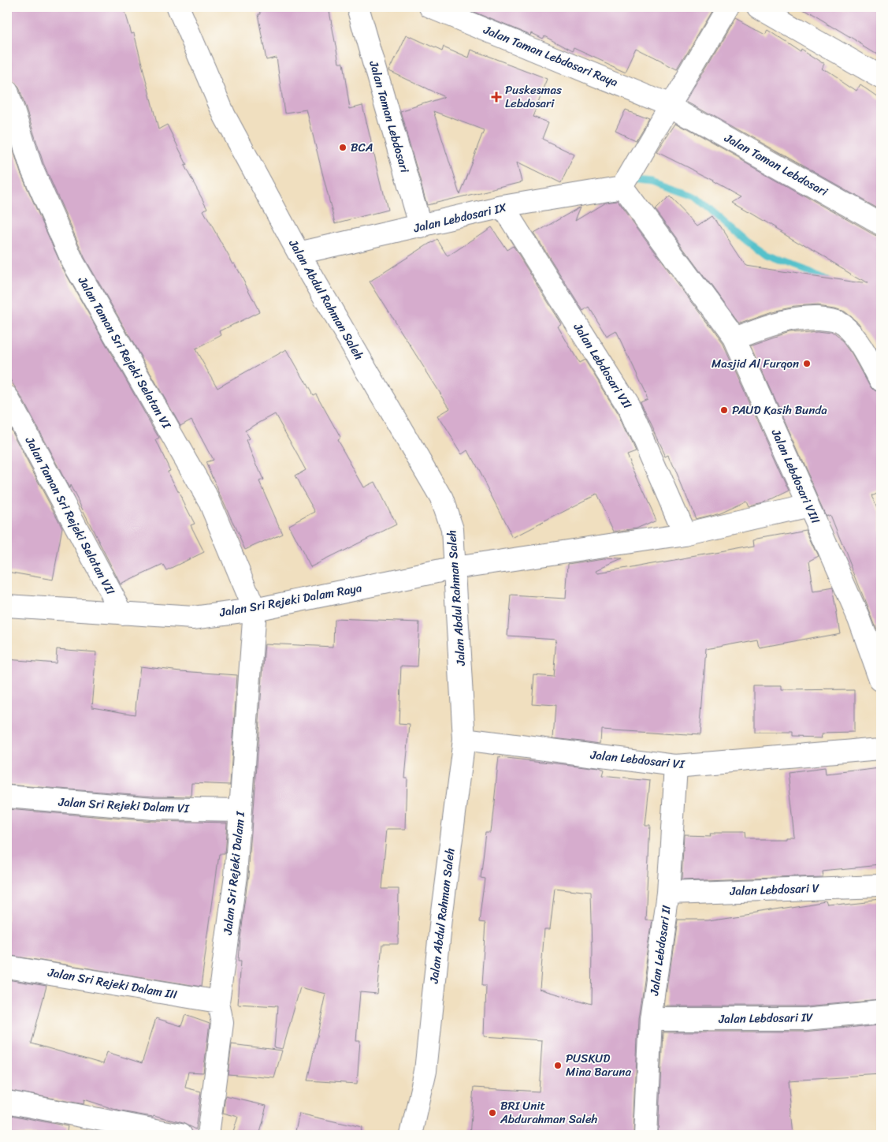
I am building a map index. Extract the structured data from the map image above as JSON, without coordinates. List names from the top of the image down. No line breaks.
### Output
{"streets":{"street":["Jalan Taman Lebdosari Raya","Jalan Taman Lebdosari","Jalan Lebdosari IX","Jalan Abdul Rahman Saleh","Jalan Taman Sri Rejeki Selatan VI","Jalan Lebdosari VII","Jalan Lebdosari VIII","Jalan Taman Sri Rejeki Selatan VII","Jalan Sri Rejeki Dalam Raya","Jalan Lebdosari VI","Jalan Sri Rejeki Dalam VI","Jalan Sri Rejeki Dalam I","Jalan Lebdosari V","Jalan Lebdosari II","Jalan Sri Rejeki Dalam III","Jalan Lebdosari IV"]},"crossings":[["Jalan Taman Lebdosari Raya","Jalan Taman Lebdosari"],["Jalan Taman Lebdosari","Jalan Lebdosari IX"],["Jalan Lebdosari IX","Jalan Abdul Rahman Saleh"],["Jalan Lebdosari IX","Jalan Lebdosari VII"],["Jalan Lebdosari IX","Jalan Lebdosari VIII"],["Jalan Abdul Rahman Saleh","Jalan Sri Rejeki Dalam Raya"],["Jalan Abdul Rahman Saleh","Jalan Lebdosari VI"],["Jalan Taman Sri Rejeki Selatan VI","Jalan Sri Rejeki Dalam Raya"],["Jalan Taman Sri Rejeki Selatan VI","Jalan Sri Rejeki Dalam I"],["Jalan Taman Sri Rejeki Selatan VII","Jalan Sri Rejeki Dalam Raya"],["Jalan Sri Rejeki Dalam Raya","Jalan Sri Rejeki Dalam I"],["Jalan Lebdosari VI","Jalan Lebdosari II"],["Jalan Sri Rejeki Dalam VI","Jalan Sri Rejeki Dalam I"],["Jalan Sri Rejeki Dalam I","Jalan Sri Rejeki Dalam III"],["Jalan Lebdosari V","Jalan Lebdosari II"],["Jalan Lebdosari II","Jalan Lebdosari IV"]],"places":{"health":["Puskesmas Lebdosari"],"other":["BCA","Masjid Al Furqon","PAUD Kasih Bunda","PUSKUD Mina Baruna","BRI Unit Abdurahman Saleh"]}}
